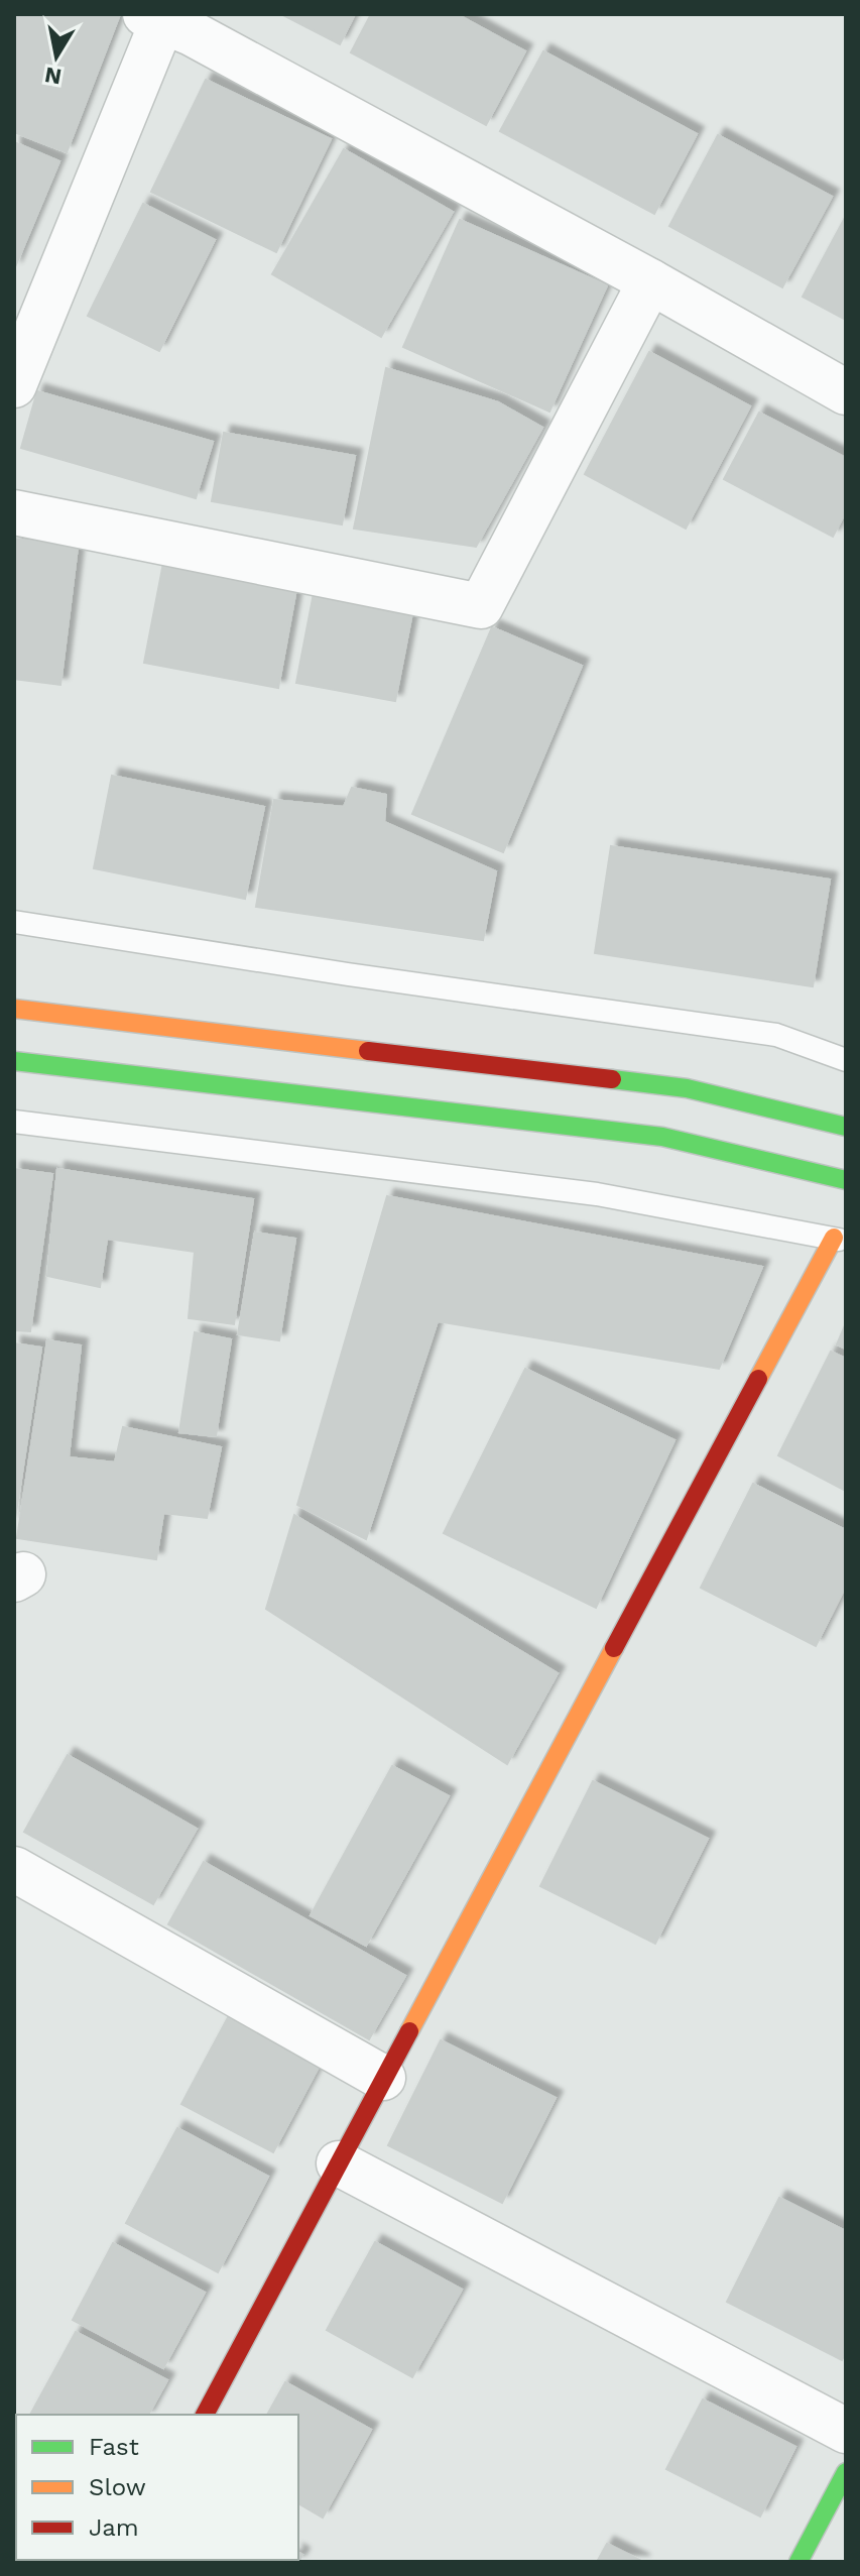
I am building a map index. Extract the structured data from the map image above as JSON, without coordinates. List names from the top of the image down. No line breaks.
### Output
{"legend":["Fast","Slow","Jam"],"north":"bottom"}
